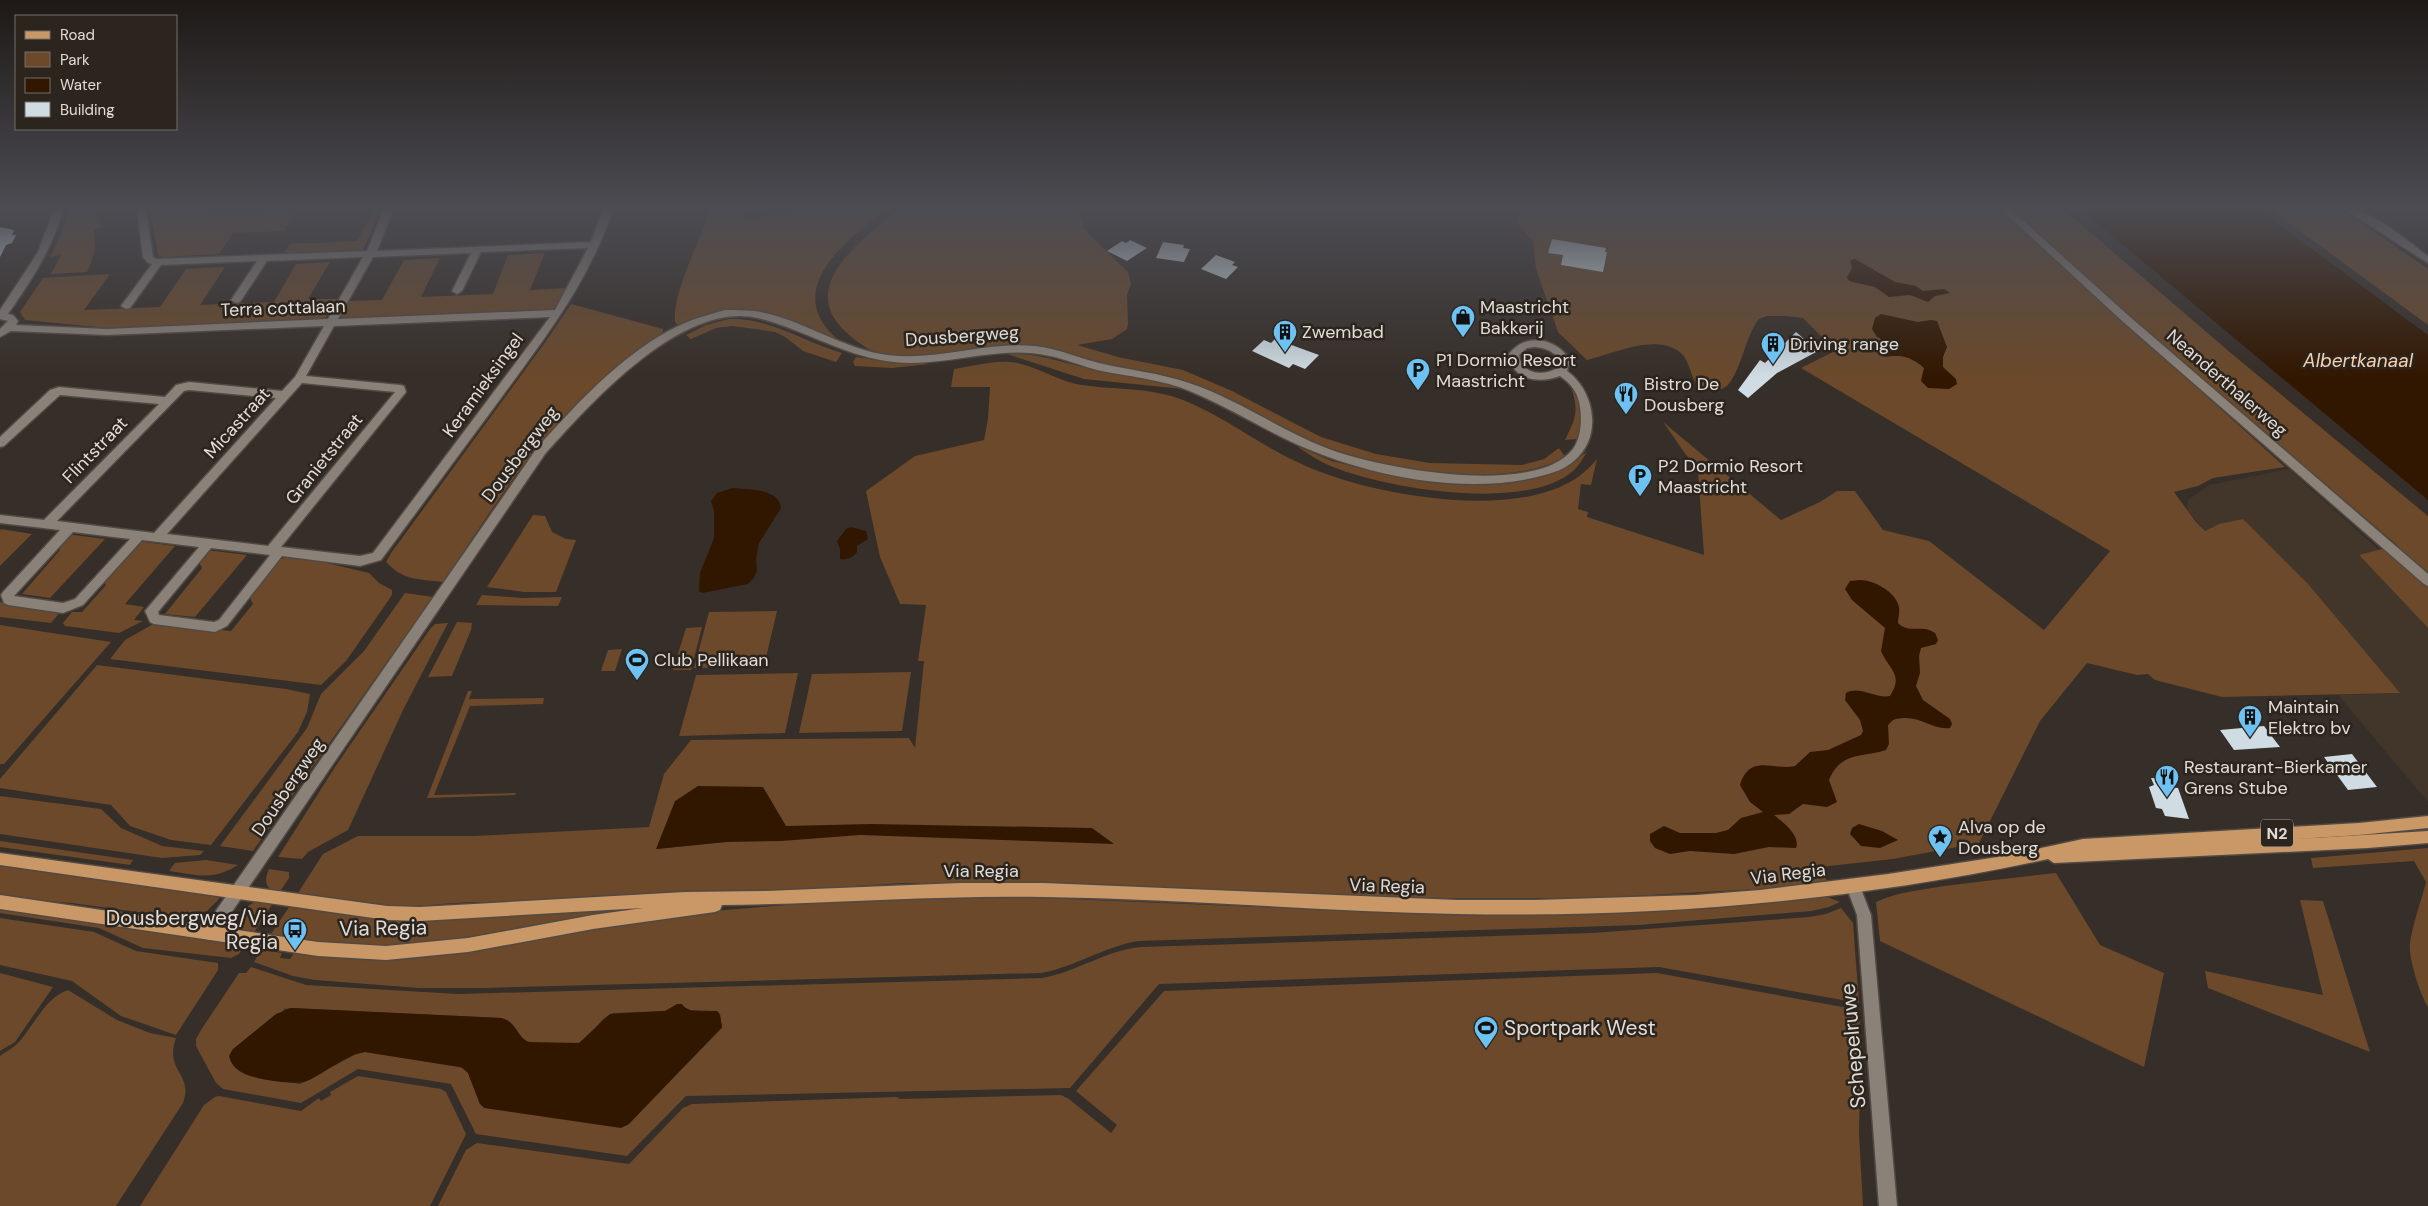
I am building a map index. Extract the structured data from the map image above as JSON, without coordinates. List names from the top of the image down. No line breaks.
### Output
{"streets":{"main road":["N2","Via Regia"],"street":["Terra cottalaan","Dousbergweg","Neanderthalerweg","Keramieksingel","Micastraat","Flintstraat","Granietstraat","Schepelruwe"]},"crossings":[["Terra cottalaan","Keramieksingel"],["Terra cottalaan","Micastraat"],["Dousbergweg","Via Regia"],["Keramieksingel","Granietstraat"],["Micastraat","Flintstraat"],["Micastraat","Granietstraat"],["N2","Via Regia"],["Via Regia","Schepelruwe"]],"water":["Albertkanaal"],"places":{"shop":["Maastricht Bakkerij"],"building":["Zwembad","Driving range","Maintain Elektro bv"],"parking":["P1 Dormio Resort Maastricht","P2 Dormio Resort Maastricht"],"restaurant":["Bistro De Dousberg","Restaurant-Bierkamer Grens Stube"],"sports":["Club Pellikaan","Sportpark West"],"place":["Alva op de Dousberg"],"bus stop":["Dousbergweg/Via Regia"]},"legend":["Road","Park","Water","Building"]}
